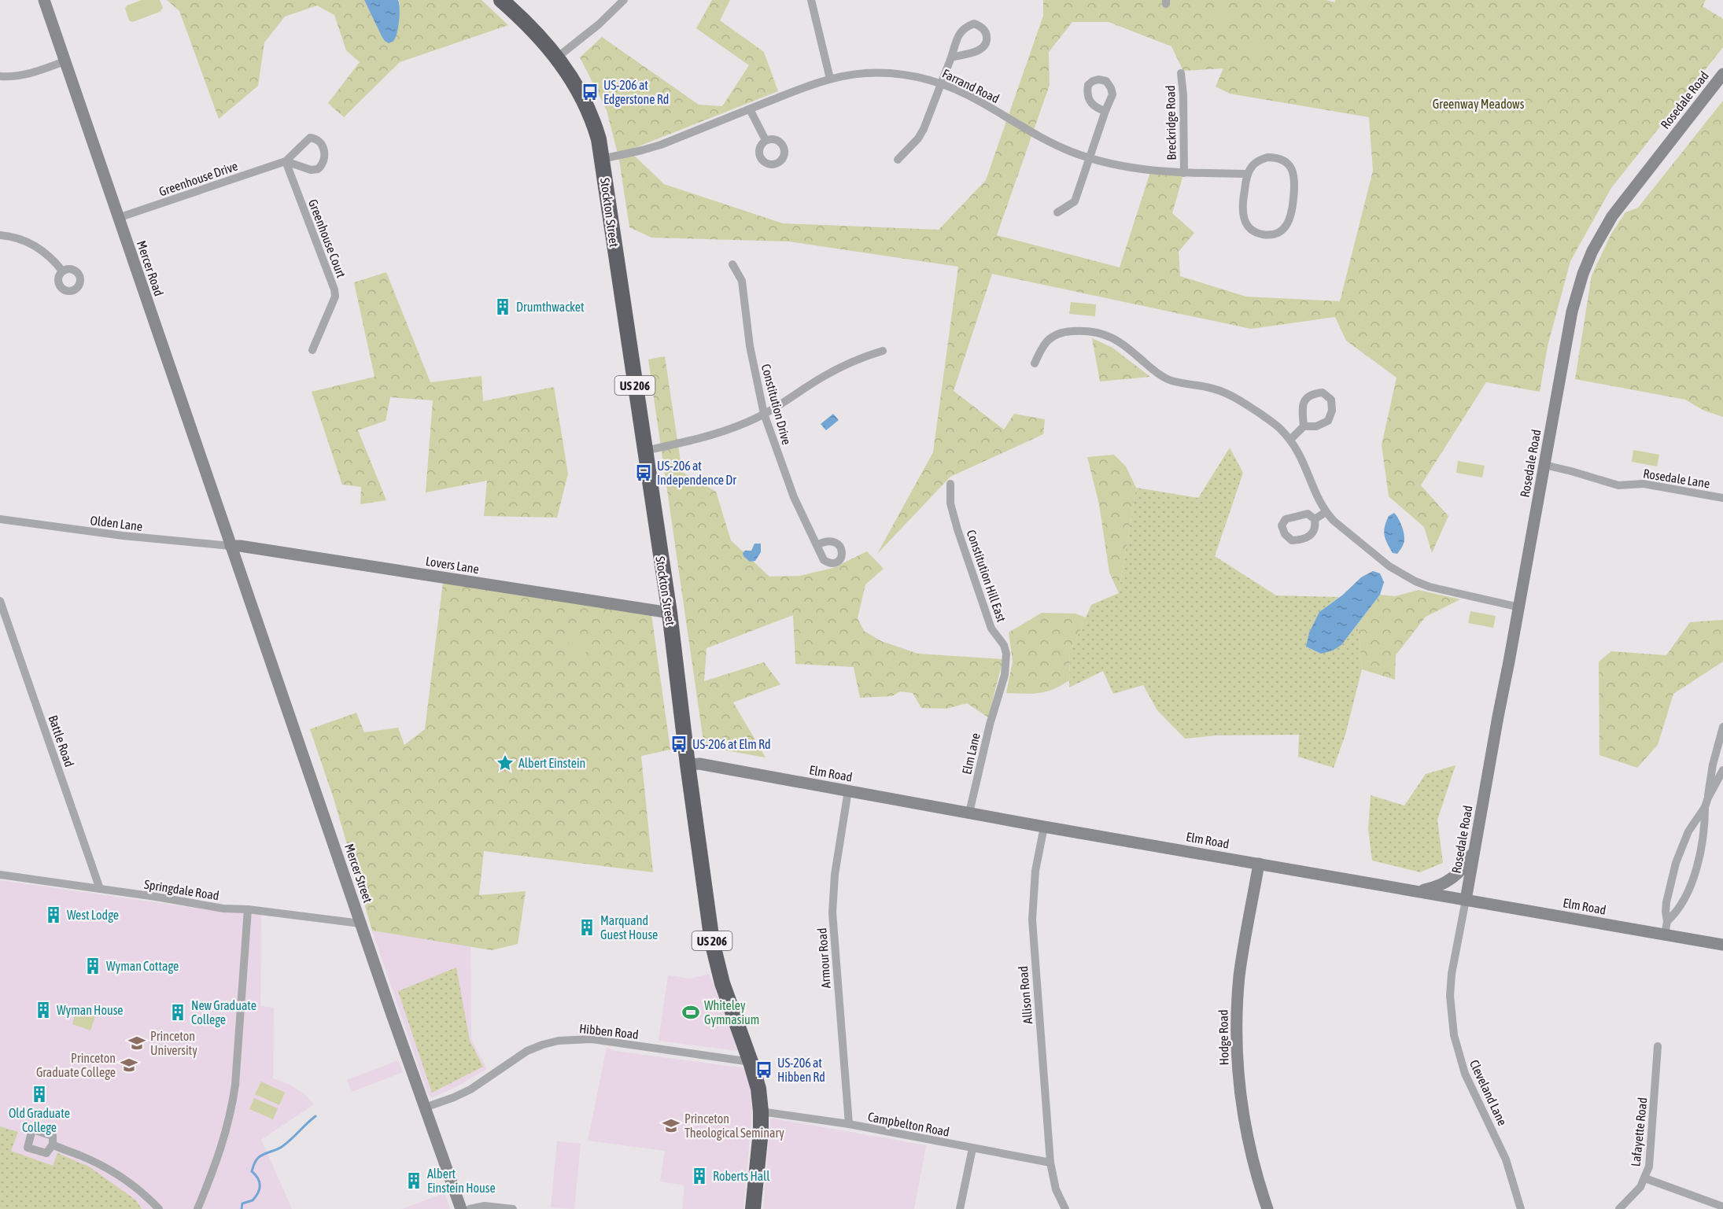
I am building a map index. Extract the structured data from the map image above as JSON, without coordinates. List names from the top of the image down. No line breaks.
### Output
{"streets":{"highway":["Stockton Street","US 206"],"street":["Farrand Road","Rosedale Road","Breckridge Road","Greenhouse Drive","Greenhouse Court","Mercer Road","Constitution Drive","Rosedale Lane","Olden Lane","Lovers Lane","Constitution Hill East","Battle Road","Elm Lane","Elm Road","Mercer Street","Springdale Road","Armour Road","Allison Road","Hibben Road","Hodge Road","Cleveland Lane","Campbelton Road","Lafayette Road"]},"crossings":[["Farrand Road","Breckridge Road"],["Farrand Road","Stockton Street"],["Rosedale Road","Rosedale Lane"],["Rosedale Road","Elm Road"],["Rosedale Road","Cleveland Lane"],["Greenhouse Drive","Greenhouse Court"],["Greenhouse Drive","Mercer Road"],["Stockton Street","Lovers Lane"],["Stockton Street","Elm Road"],["Stockton Street","Hibben Road"],["Stockton Street","Campbelton Road"],["Mercer Road","Olden Lane"],["Mercer Road","Lovers Lane"],["Mercer Road","Mercer Street"],["Olden Lane","Lovers Lane"],["Olden Lane","Mercer Street"],["Lovers Lane","Mercer Street"],["Constitution Hill East","Elm Lane"],["Battle Road","Springdale Road"],["Elm Lane","Elm Road"],["Elm Road","Armour Road"],["Elm Road","Allison Road"],["Elm Road","Hodge Road"],["Elm Road","Cleveland Lane"],["Mercer Street","Springdale Road"],["Mercer Street","Hibben Road"],["Armour Road","Campbelton Road"],["Allison Road","Campbelton Road"]],"parks":["Greenway Meadows"],"places":{"bus stop":["US-206 at Edgerstone Rd","US-206 at Independence Dr","US-206 at Elm Rd","US-206 at Hibben Rd"],"building":["Drumthwacket","West Lodge","Marquand Guest House","Wyman Cottage","Wyman House","New Graduate College","Old Graduate College","Roberts Hall","Albert Einstein House"],"place":["Albert Einstein"],"sports":["Whiteley Gymnasium"],"school or university":["Princeton University","Princeton Graduate College","Princeton Theological Seminary"]}}
